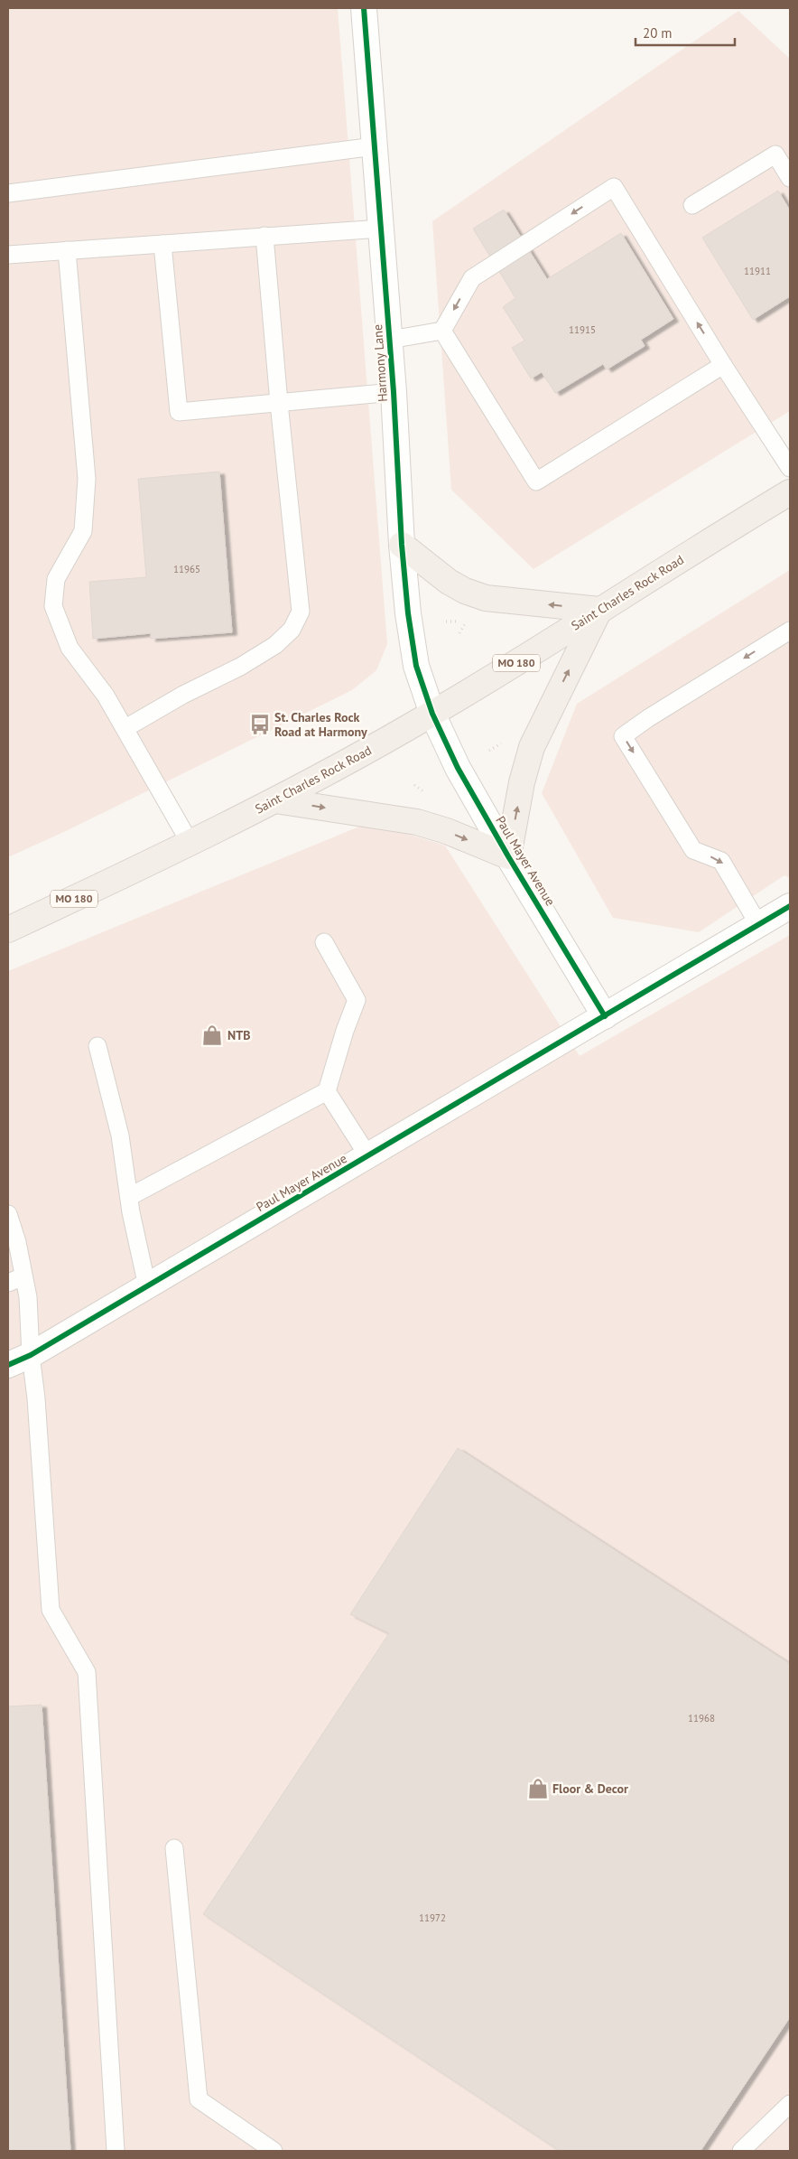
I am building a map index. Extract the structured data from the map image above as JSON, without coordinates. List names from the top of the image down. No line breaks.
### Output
{"streets":{"main road":["Saint Charles Rock Road","MO 180"],"street":["Harmony Lane","Paul Mayer Avenue"]},"crossings":[["Harmony Lane","Saint Charles Rock Road"],["Harmony Lane","Paul Mayer Avenue"],["Saint Charles Rock Road","Paul Mayer Avenue"]],"places":{"bus stop":["St. Charles Rock Road at Harmony"],"shop":["NTB","Floor & Decor"]},"house_numbers":["11911","11915","11965","11968","11972"],"scale_bar":"20 m"}
